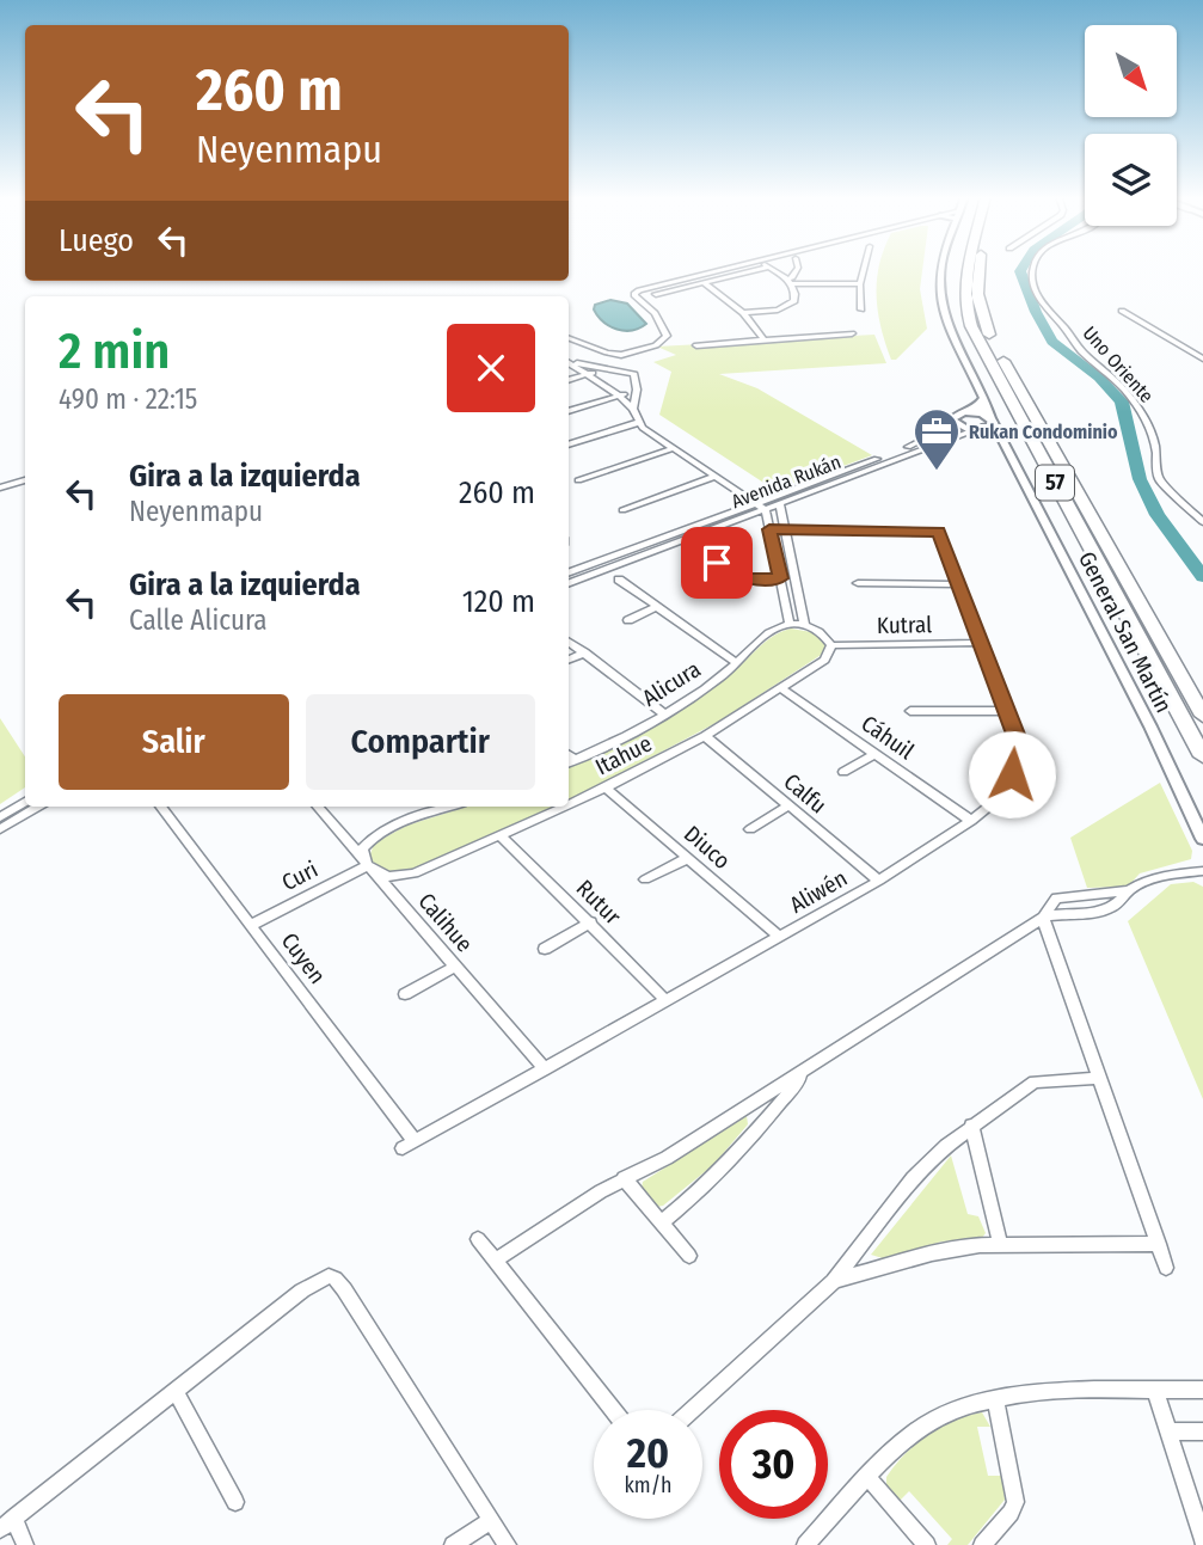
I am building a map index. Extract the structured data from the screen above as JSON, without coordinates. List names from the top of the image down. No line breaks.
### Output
{"streets":{"highway":["57"],"street":["Uno Oriente","Avenida Rukán","Kutral","General San Martín","Alicura","Cáhuil","Itahue","Calfu","Diuco","Curi","Aliwén","Rutur","Calihue","Cuyen"]},"crossings":[["Kutral","Itahue"],["Kutral","Aliwén"],["Cáhuil","Itahue"],["Cáhuil","Aliwén"],["Itahue","Calfu"],["Itahue","Diuco"],["Itahue","Curi"],["Itahue","Rutur"],["Itahue","Calihue"],["Calfu","Aliwén"],["Diuco","Aliwén"],["Curi","Calihue"],["Curi","Cuyen"],["Aliwén","Rutur"],["Aliwén","Calihue"],["Aliwén","Cuyen"]],"places":{"office":["Rukan Condominio"]},"north":"bottom right","page":{"turn":["260 m","Neyenmapu"],"then":"Luego","heading":["2 min","490 m · 22:15"],"list":[{"name":"Gira a la izquierda","note":"Neyenmapu","value":"260 m"},{"name":"Gira a la izquierda","note":"Calle Alicura","value":"120 m"}],"buttons":["Salir","Compartir"],"speed":"20 km/h","limit":"30"}}
